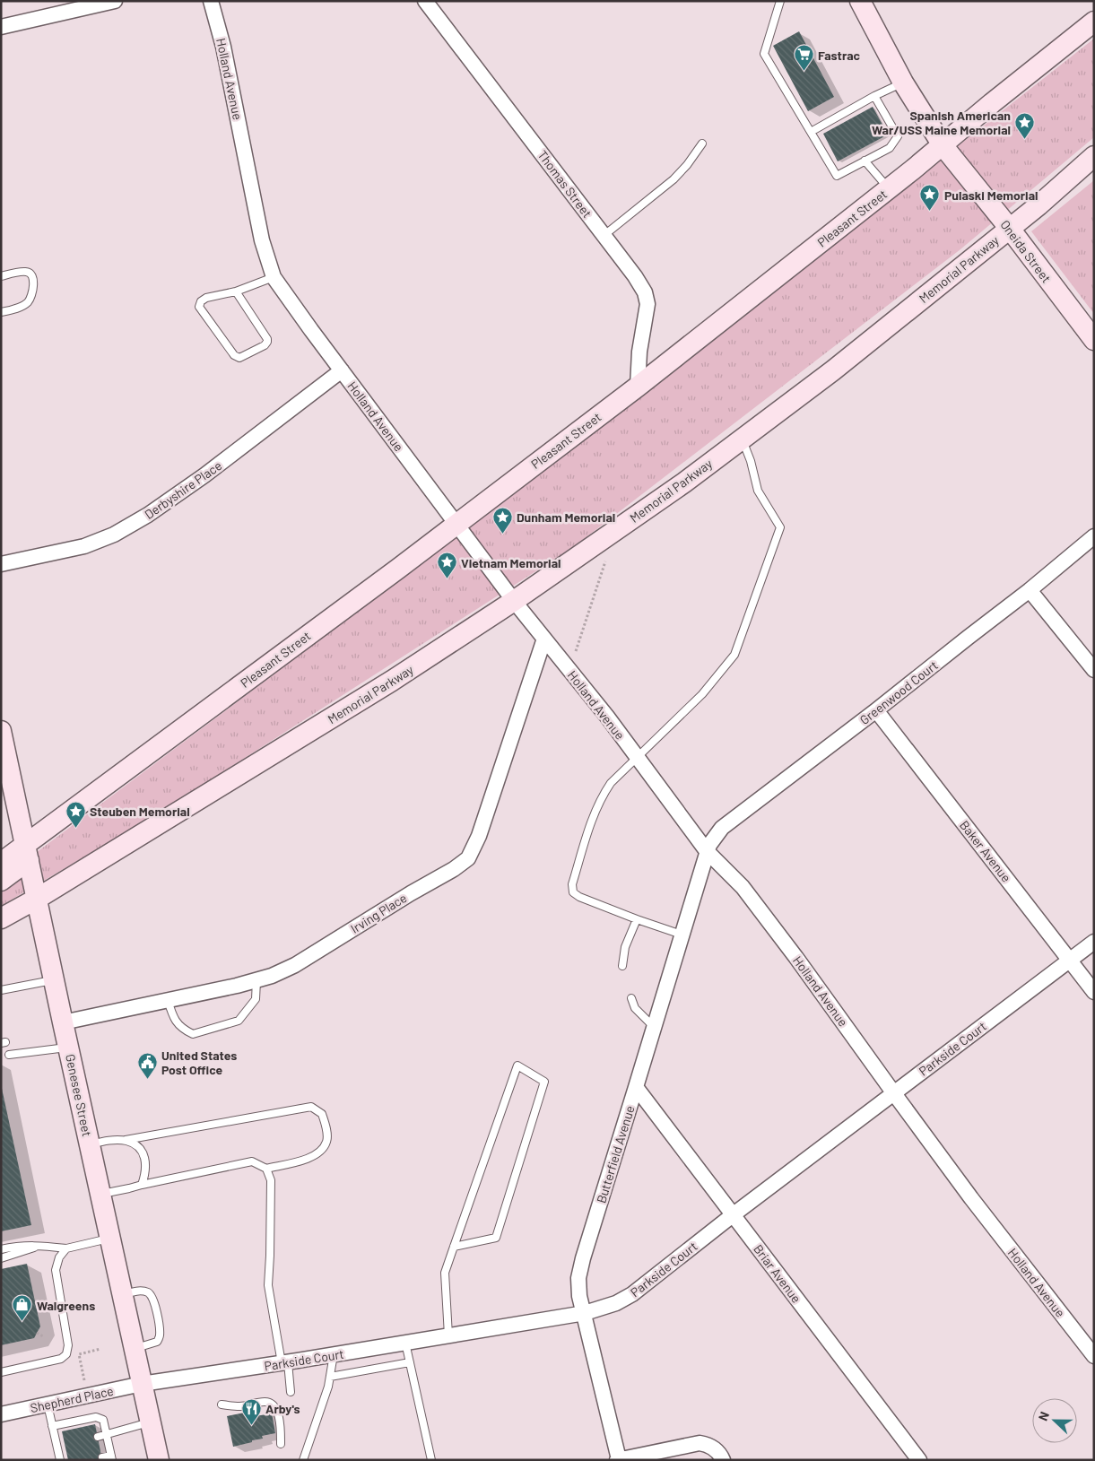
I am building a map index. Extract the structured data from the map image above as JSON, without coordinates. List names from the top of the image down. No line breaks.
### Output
{"streets":{"street":["Holland Avenue","Thomas Street","Pleasant Street","Oneida Street","Memorial Parkway","Derbyshire Place","Greenwood Court","Baker Avenue","Irving Place","Parkside Court","Genesee Street","Butterfield Avenue","Briar Avenue","Shepherd Place"]},"crossings":[["Holland Avenue","Pleasant Street"],["Holland Avenue","Memorial Parkway"],["Holland Avenue","Derbyshire Place"],["Holland Avenue","Greenwood Court"],["Holland Avenue","Irving Place"],["Holland Avenue","Parkside Court"],["Holland Avenue","Butterfield Avenue"],["Thomas Street","Pleasant Street"],["Pleasant Street","Oneida Street"],["Pleasant Street","Genesee Street"],["Oneida Street","Memorial Parkway"],["Memorial Parkway","Genesee Street"],["Greenwood Court","Baker Avenue"],["Greenwood Court","Butterfield Avenue"],["Baker Avenue","Parkside Court"],["Irving Place","Genesee Street"],["Parkside Court","Genesee Street"],["Parkside Court","Butterfield Avenue"],["Parkside Court","Briar Avenue"],["Parkside Court","Shepherd Place"],["Genesee Street","Shepherd Place"],["Butterfield Avenue","Briar Avenue"]],"places":{"supermarket":["Fastrac"],"place":["Spanish American War/USS Maine Memorial","Pulaski Memorial","Dunham Memorial","Vietnam Memorial","Steuben Memorial"],"public building":["United States Post Office"],"shop":["Walgreens"],"restaurant":["Arby's"]},"north":"left"}
